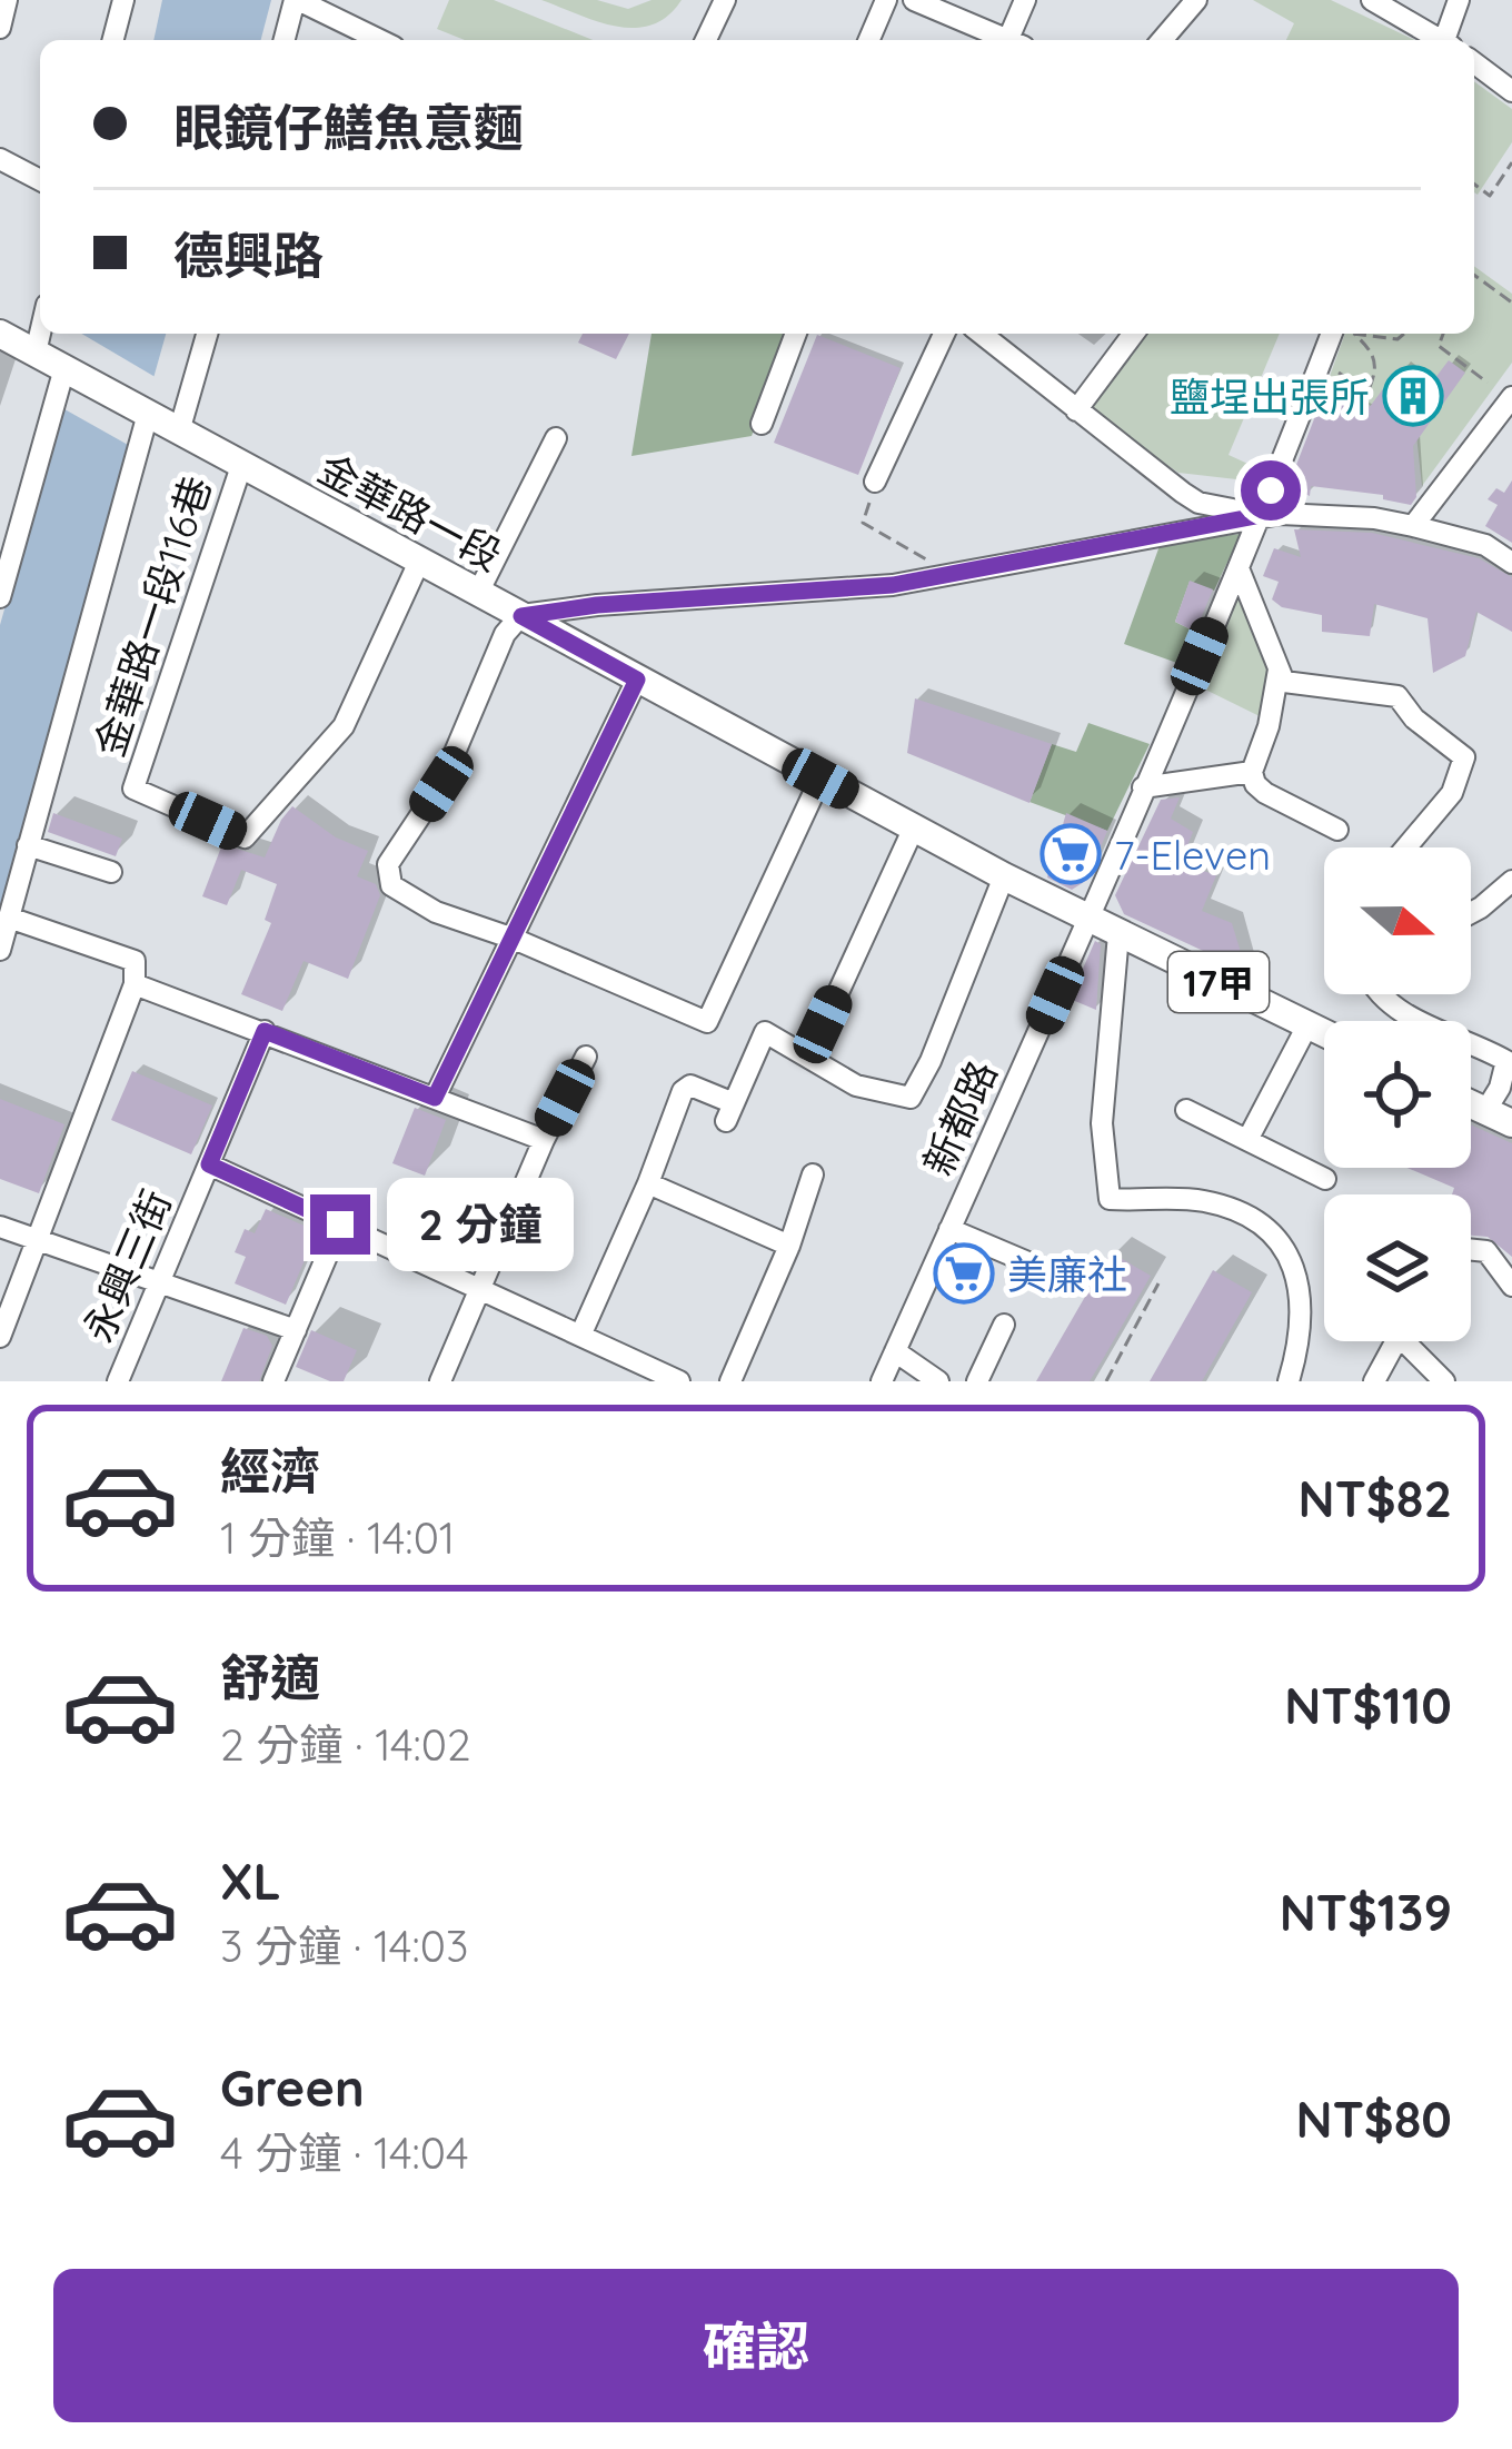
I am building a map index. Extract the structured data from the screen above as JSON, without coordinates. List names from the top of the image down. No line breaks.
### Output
{"streets":{"main road":["金華路一段","17甲"],"street":["金華路一段116巷","新都路","永興三街"]},"crossings":[["金華路一段","金華路一段116巷"],["金華路一段","17甲"],["金華路一段","新都路"]],"places":{"building":["鹽埕出張所"],"supermarket":["7-Eleven","美廉社"]},"north":"right","page":{"banner":["眼鏡仔鱔魚意麵","德興路"],"bubble":"2 分鐘","list":[{"name":"經濟","note":"1 分鐘 · 14:01","value":"NT$82"},{"name":"舒適","note":"2 分鐘 · 14:02","value":"NT$110"},{"name":"XL","note":"3 分鐘 · 14:03","value":"NT$139"},{"name":"Green","note":"4 分鐘 · 14:04","value":"NT$80"}],"buttons":"確認"}}
